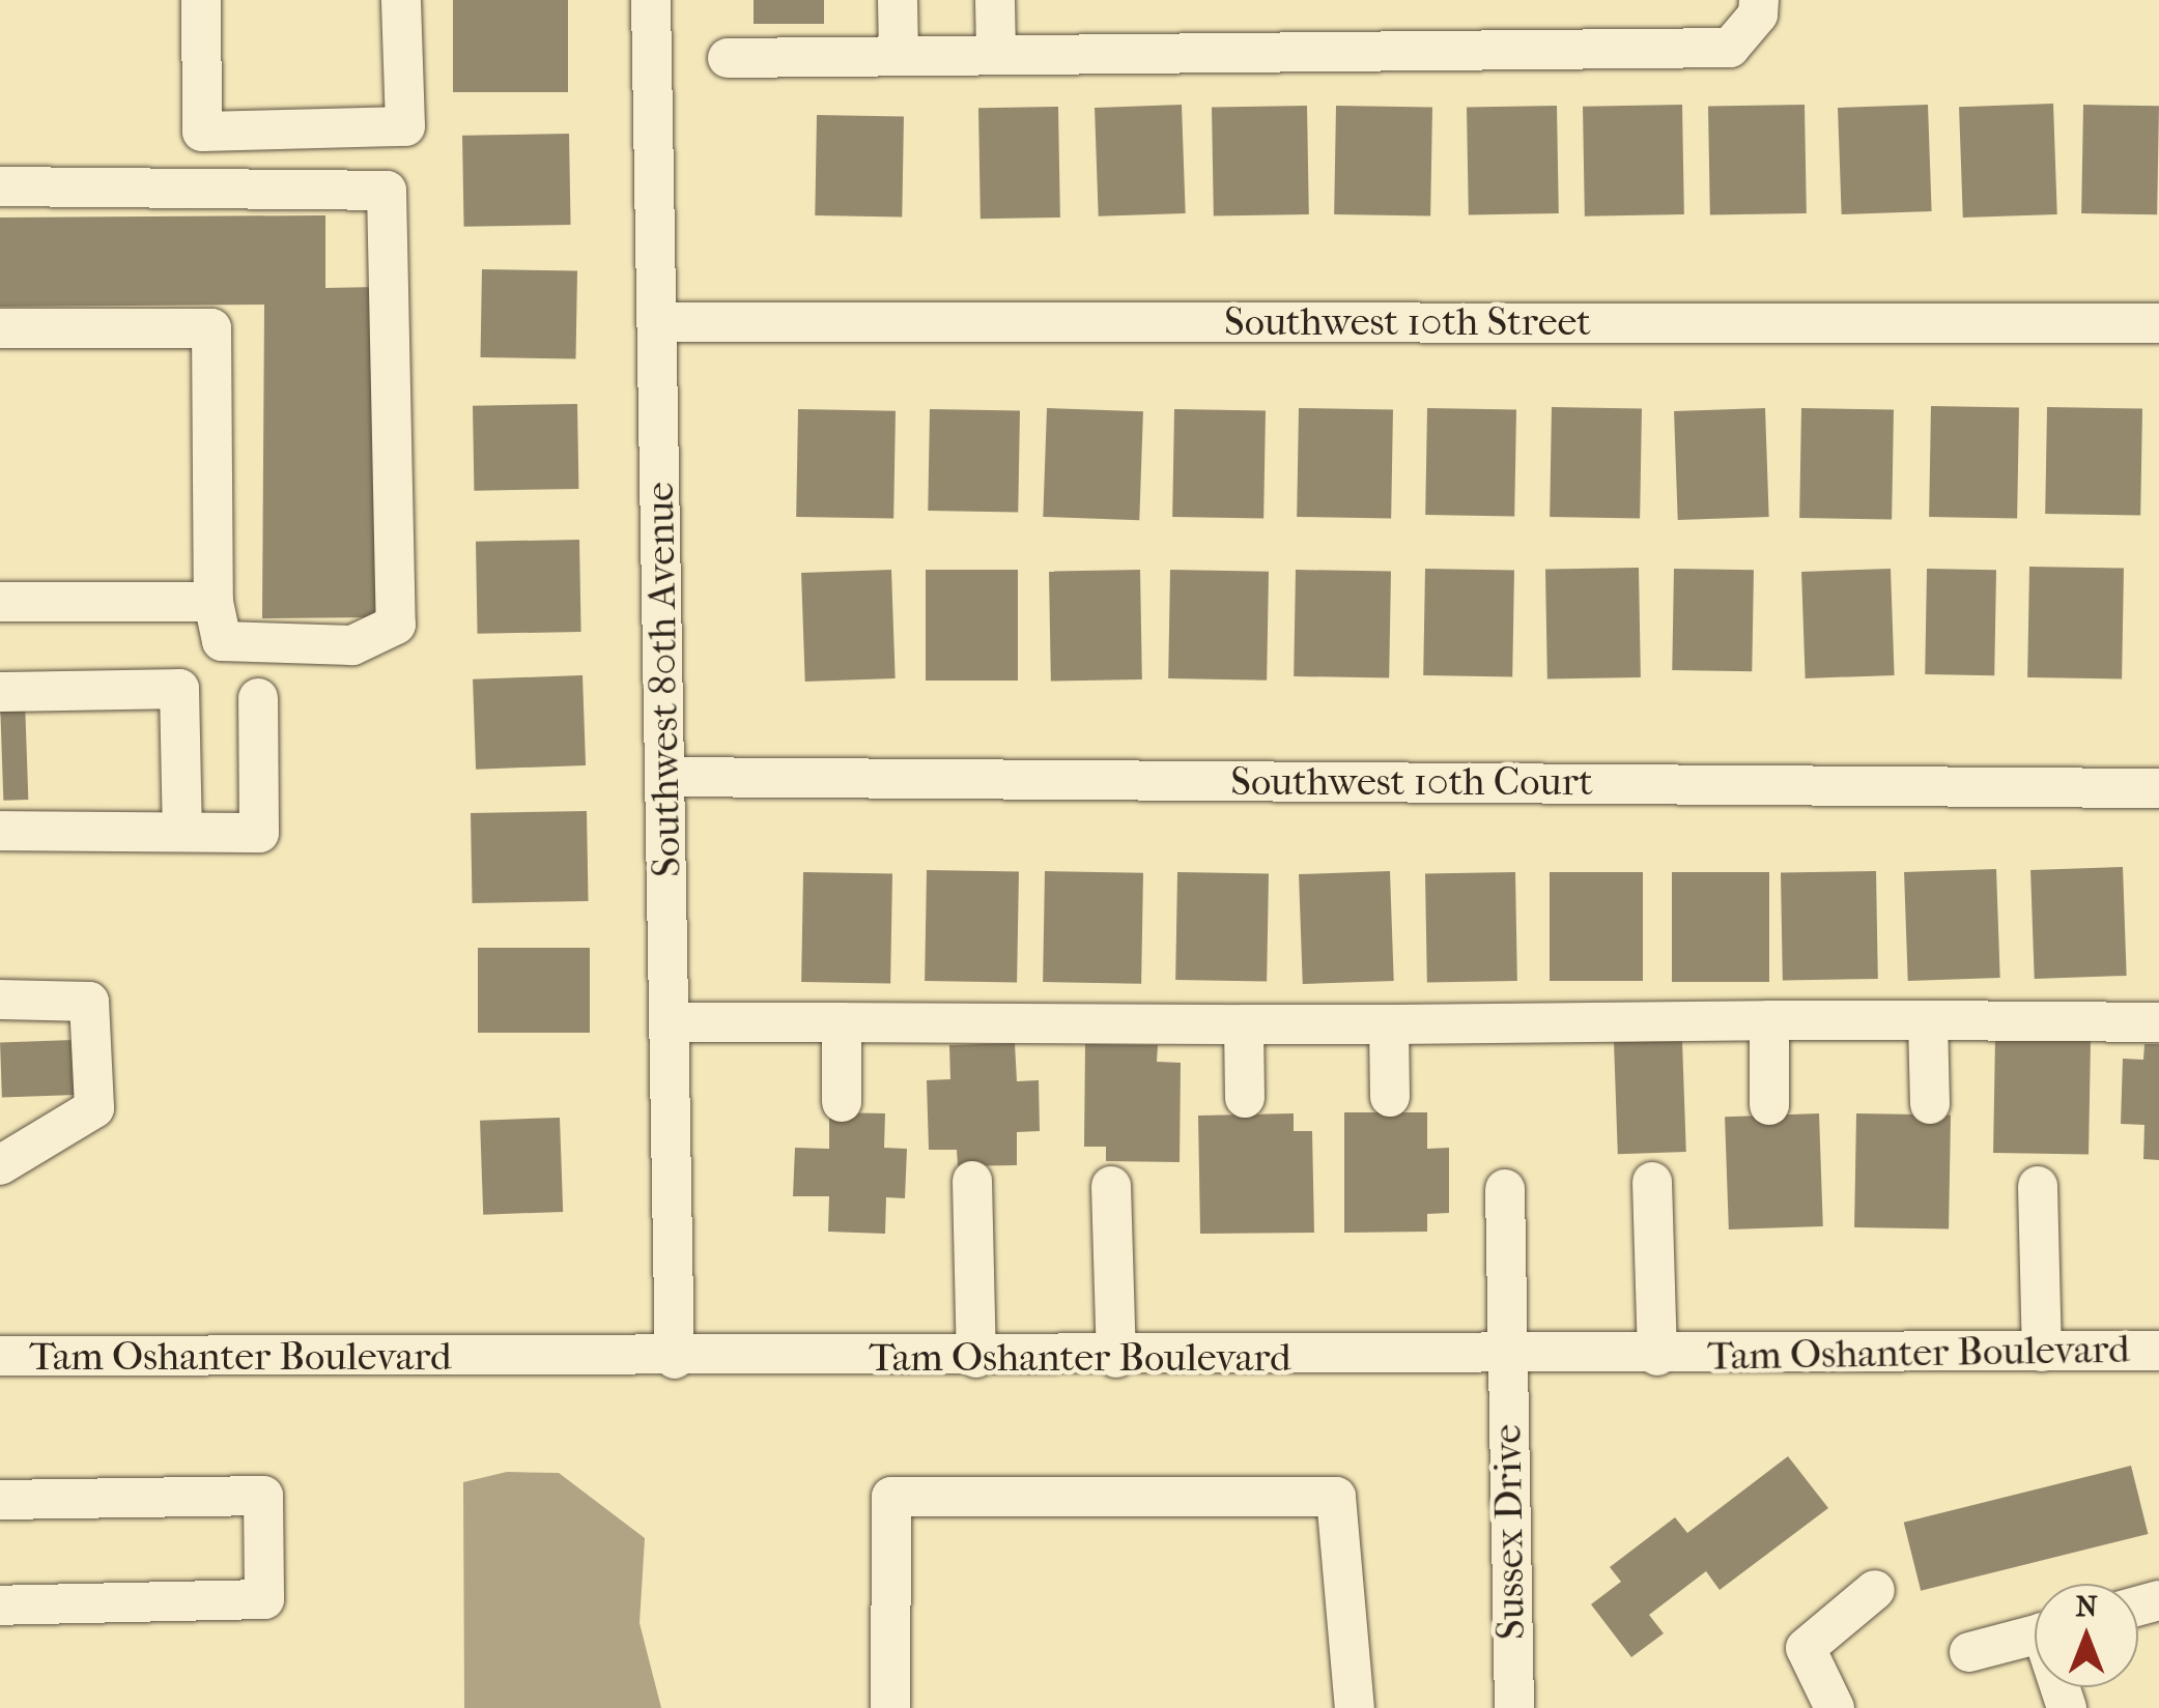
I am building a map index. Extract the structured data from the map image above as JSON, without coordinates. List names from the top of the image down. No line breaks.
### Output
{"streets":{"street":["Southwest 10th Street","Southwest 80th Avenue","Southwest 10th Court","Tam Oshanter Boulevard","Sussex Drive"]},"crossings":[["Southwest 10th Street","Southwest 80th Avenue"],["Southwest 80th Avenue","Southwest 10th Court"],["Southwest 80th Avenue","Tam Oshanter Boulevard"],["Tam Oshanter Boulevard","Sussex Drive"]],"north":"top"}
